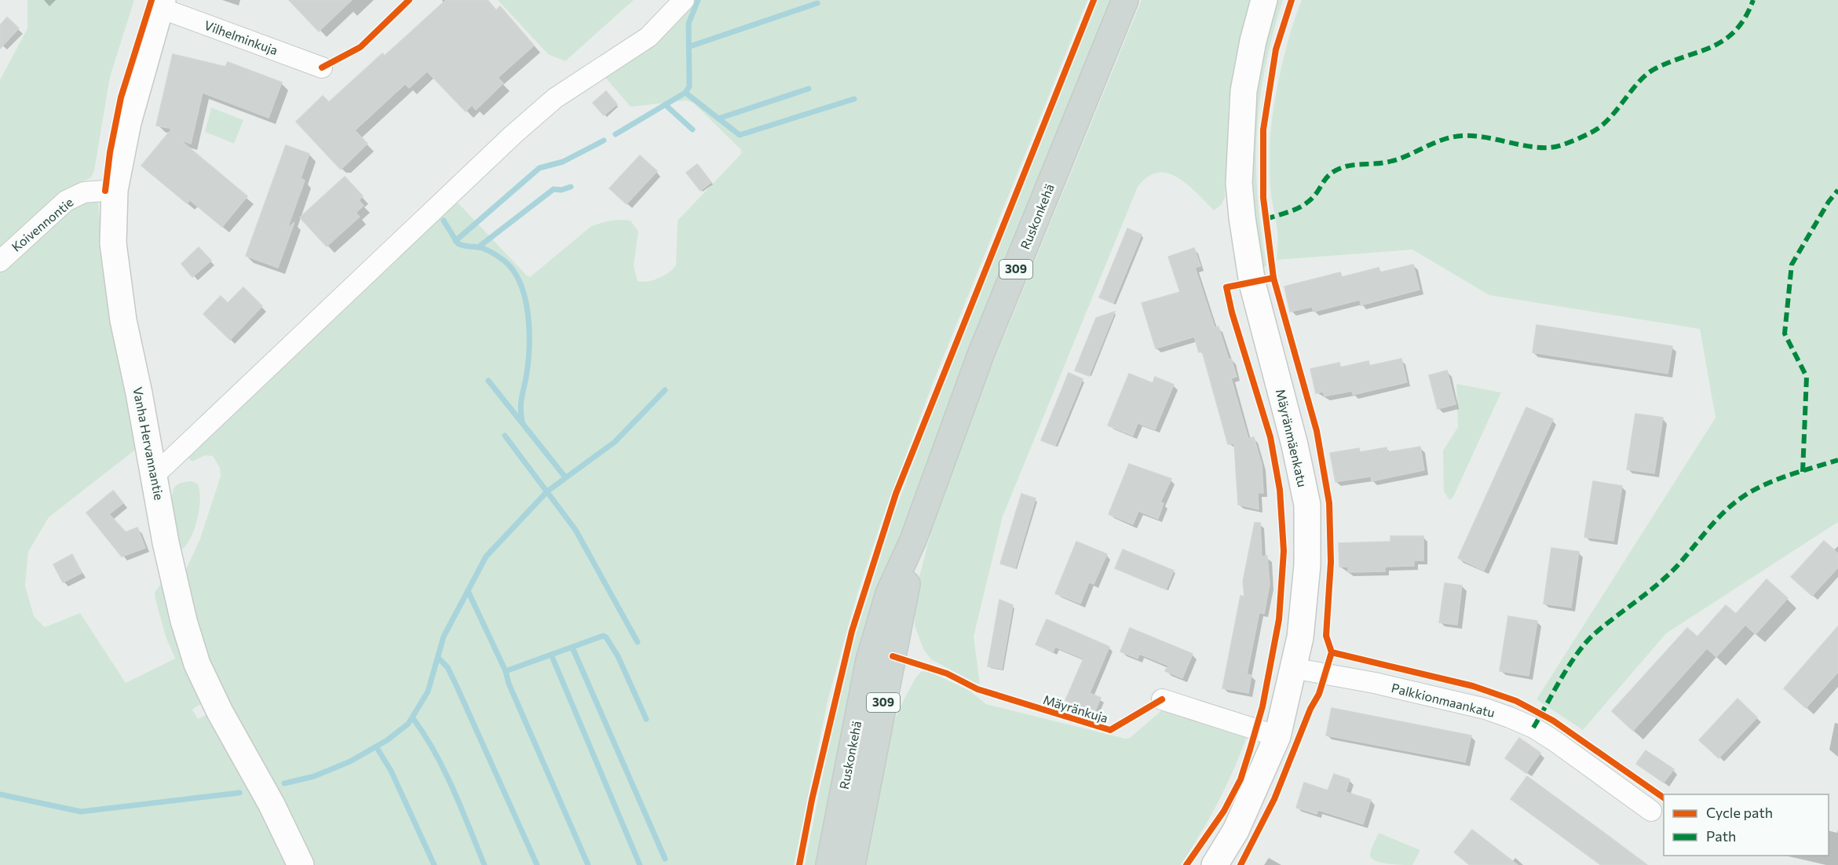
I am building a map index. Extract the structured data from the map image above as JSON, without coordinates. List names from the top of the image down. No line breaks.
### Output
{"streets":{"main road":["Ruskonkehä","309"],"street":["Vilhelminkuja","Koivennontie","Mäyränmäenkatu","Vanha Hervannantie","Palkkionmaankatu"],"cycle path":["Mäyränkuja"]},"crossings":[["Vilhelminkuja","Vanha Hervannantie"],["Koivennontie","Vanha Hervannantie"],["Mäyränmäenkatu","Palkkionmaankatu"]],"legend":["Cycle path","Path"]}
